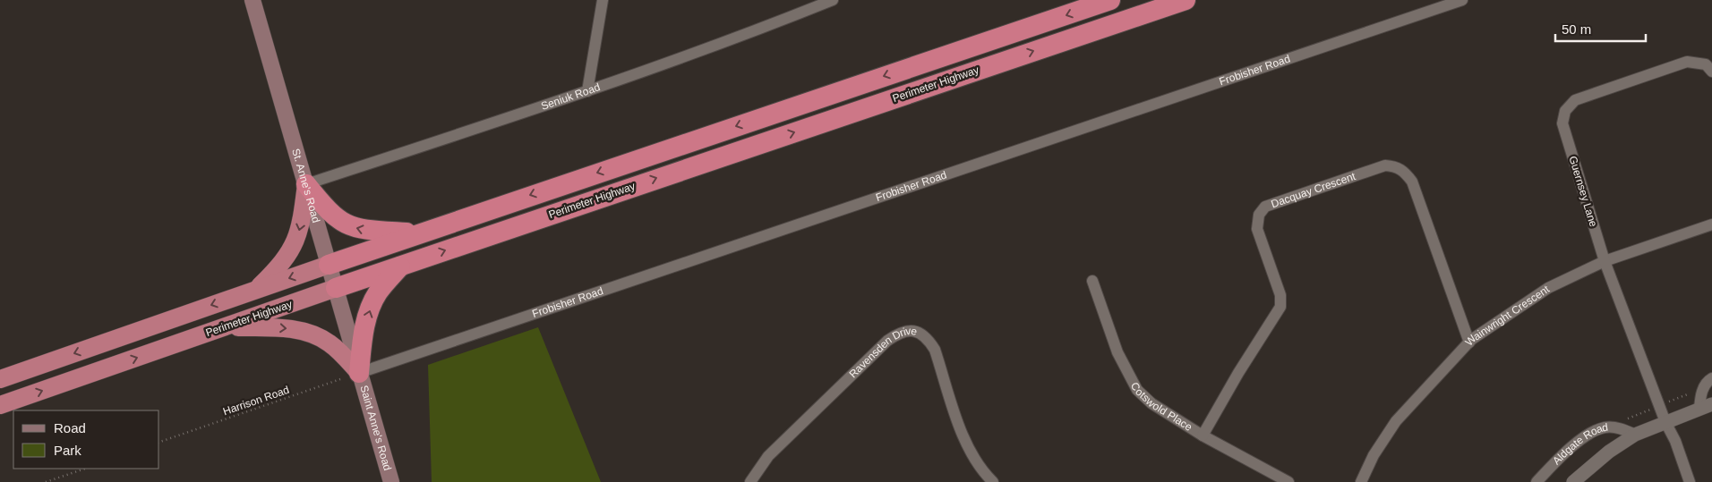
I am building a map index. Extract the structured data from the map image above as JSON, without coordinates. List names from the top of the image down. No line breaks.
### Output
{"streets":{"highway":["Perimeter Highway"],"main road":["St. Anne's Road","Saint Anne's Road"],"street":["Frobisher Road","Seniuk Road","Dacquay Crescent","Guernsey Lane","Wainwright Crescent","Ravensden Drive","Cotswold Place","Aldgate Road"],"path":["Harrison Road"]},"crossings":[["Frobisher Road","St. Anne's Road"],["Frobisher Road","Harrison Road"],["Frobisher Road","Saint Anne's Road"],["Perimeter Highway","St. Anne's Road"],["Seniuk Road","St. Anne's Road"],["St. Anne's Road","Harrison Road"],["St. Anne's Road","Saint Anne's Road"],["Dacquay Crescent","Wainwright Crescent"],["Dacquay Crescent","Cotswold Place"],["Guernsey Lane","Wainwright Crescent"],["Guernsey Lane","Aldgate Road"],["Harrison Road","Saint Anne's Road"]],"legend":["Road","Park"],"scale_bar":"50 m"}
